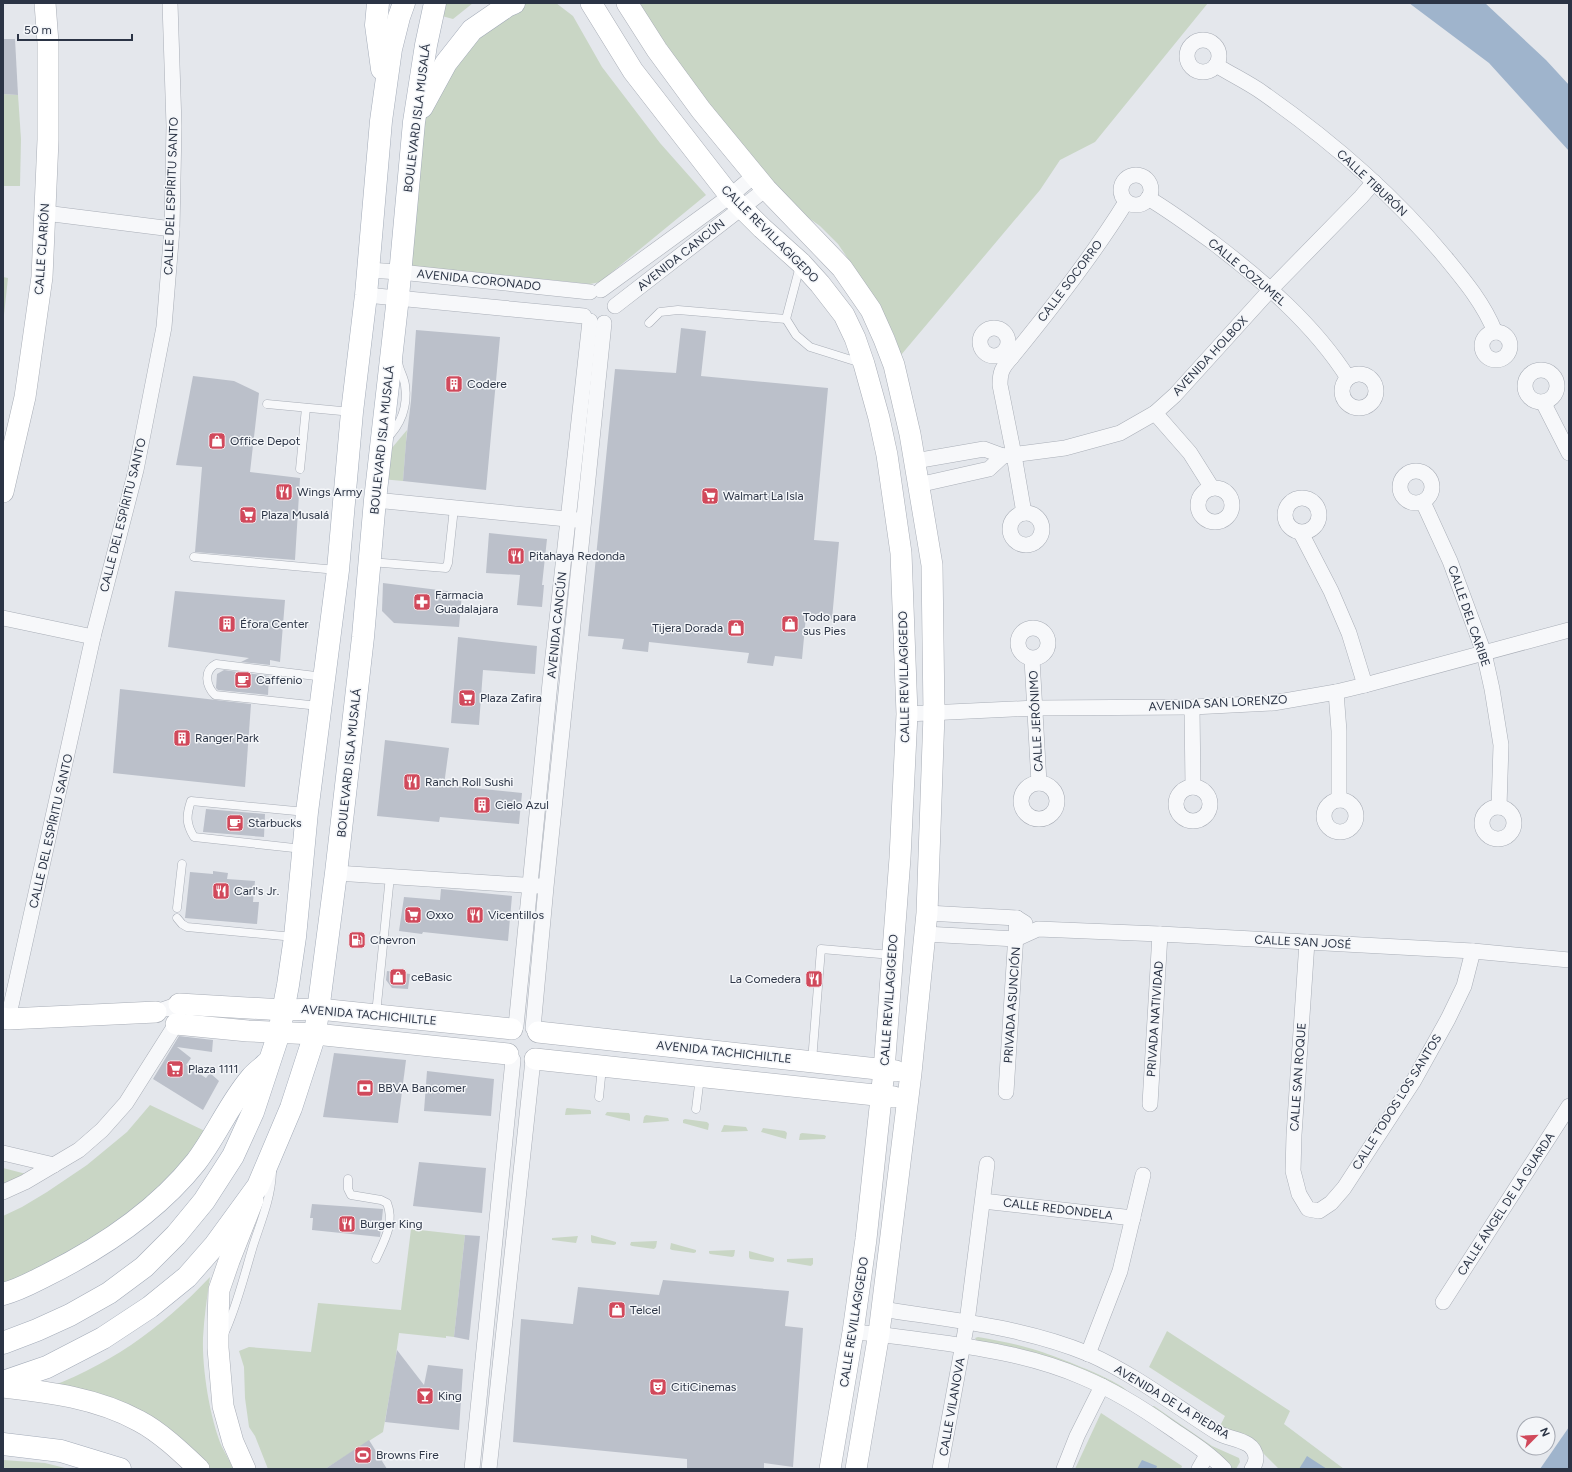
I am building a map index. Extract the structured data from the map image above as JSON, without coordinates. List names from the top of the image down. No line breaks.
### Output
{"streets":{"main road":["BOULEVARD ISLA MUSALÁ"],"street":["CALLE TIBURÓN","CALLE DEL ESPÍRITU SANTO","CALLE REVILLAGIGEDO","CALLE CLARIÓN","AVENIDA CANCÚN","CALLE COZUMEL","AVENIDA CORONADO","CALLE SOCORRO","AVENIDA HOLBOX","CALLE DEL CARIBE","AVENIDA SAN LORENZO","CALLE JERÓNIMO","CALLE SAN JOSÉ","PRIVADA ASUNCIÓN","AVENIDA TACHICHILTLE","PRIVADA NATIVIDAD","CALLE SAN ROQUE","CALLE TODOS LOS SANTOS","CALLE ÁNGEL DE LA GUARDA","CALLE REDONDELA","AVENIDA DE LA PIEDRA","CALLE VILANOVA"]},"crossings":[["BOULEVARD ISLA MUSALÁ","AVENIDA CORONADO"],["BOULEVARD ISLA MUSALÁ","AVENIDA TACHICHILTLE"],["CALLE TIBURÓN","AVENIDA HOLBOX"],["CALLE DEL ESPÍRITU SANTO","AVENIDA TACHICHILTLE"],["CALLE REVILLAGIGEDO","AVENIDA CANCÚN"],["CALLE REVILLAGIGEDO","AVENIDA HOLBOX"],["CALLE REVILLAGIGEDO","AVENIDA SAN LORENZO"],["CALLE REVILLAGIGEDO","CALLE SAN JOSÉ"],["CALLE REVILLAGIGEDO","AVENIDA TACHICHILTLE"],["CALLE REVILLAGIGEDO","AVENIDA DE LA PIEDRA"],["AVENIDA CANCÚN","AVENIDA CORONADO"],["AVENIDA CANCÚN","AVENIDA TACHICHILTLE"],["CALLE COZUMEL","CALLE SOCORRO"],["CALLE COZUMEL","AVENIDA HOLBOX"],["CALLE SOCORRO","AVENIDA HOLBOX"],["CALLE DEL CARIBE","AVENIDA SAN LORENZO"],["AVENIDA SAN LORENZO","CALLE JERÓNIMO"],["CALLE SAN JOSÉ","PRIVADA ASUNCIÓN"],["CALLE SAN JOSÉ","PRIVADA NATIVIDAD"],["CALLE SAN JOSÉ","CALLE SAN ROQUE"],["CALLE SAN JOSÉ","CALLE TODOS LOS SANTOS"],["CALLE SAN ROQUE","CALLE TODOS LOS SANTOS"],["AVENIDA DE LA PIEDRA","CALLE VILANOVA"]],"places":{"building":["Codere","Éfora Center","Ranger Park","Cielo Azul"],"shop":["Office Depot","Todo para sus Pies","Tijera Dorada","ceBasic","Telcel"],"restaurant":["Wings Army","Pitahaya Redonda","Ranch Roll Sushi","Carl's Jr.","Vicentillos","La Comedera","Burger King"],"supermarket":["Walmart La Isla","Plaza Musalá","Plaza Zafira","Oxxo","Plaza 1111"],"pharmacy":["Farmacia Guadalajara"],"cafe":["Caffenio","Starbucks"],"fuel station":["Chevron"],"bank":["BBVA Bancomer"],"theatre":["CitiCinemas"],"bar":["King"],"sports":["Browns Fire"]},"scale_bar":"50 m","north":"top right"}
